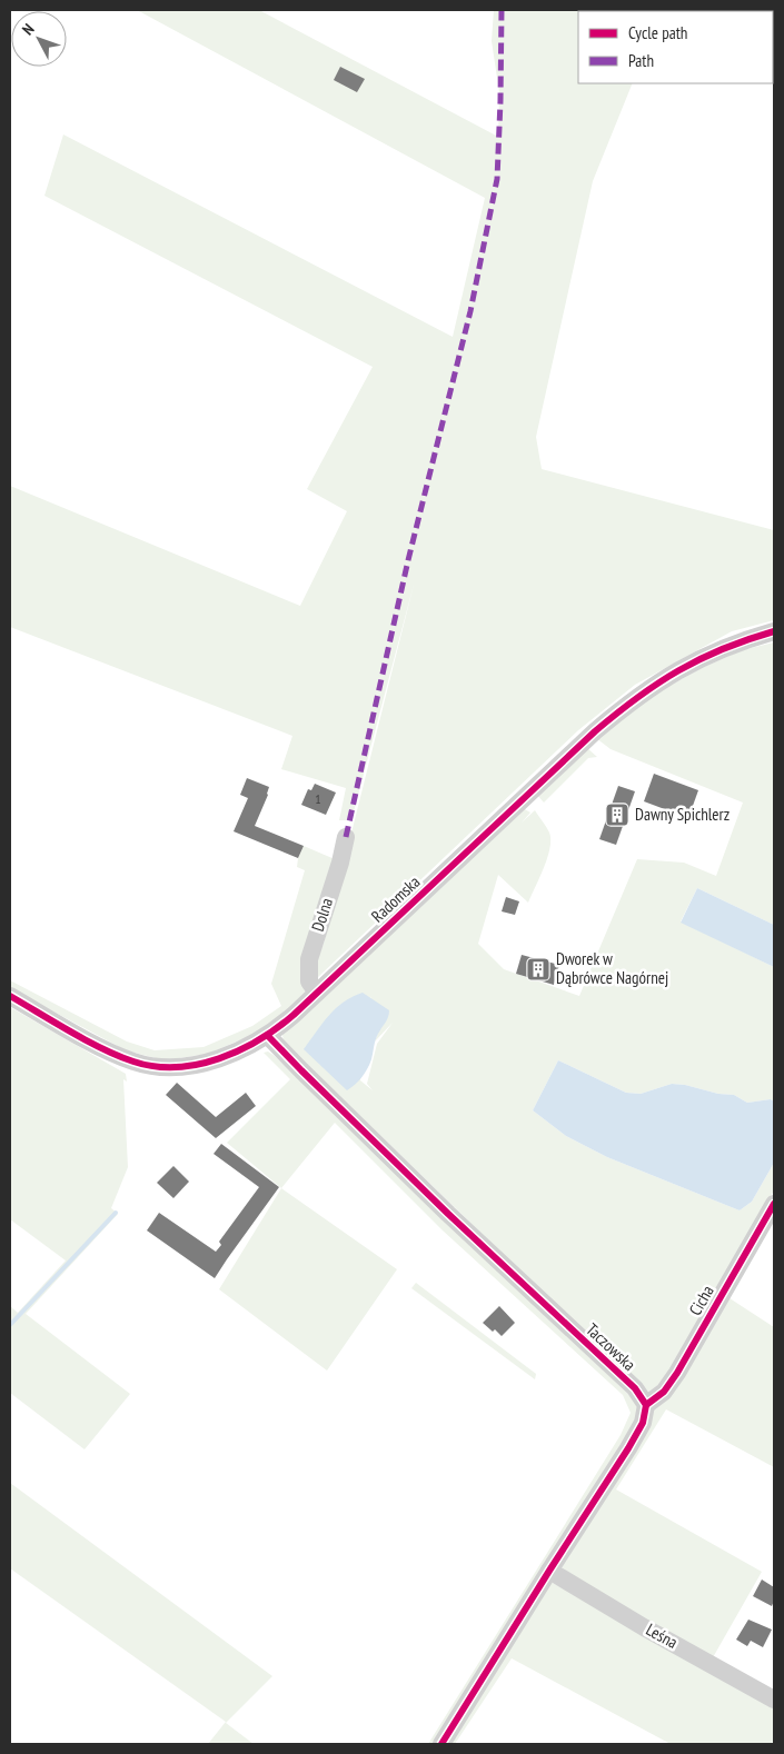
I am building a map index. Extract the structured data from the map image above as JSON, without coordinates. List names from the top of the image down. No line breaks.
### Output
{"streets":{"street":["Radomska","Dolna","Cicha","Taczowska","Leśna"]},"crossings":[["Radomska","Dolna"],["Radomska","Taczowska"],["Cicha","Taczowska"]],"places":{"building":["Dawny Spichlerz","Dworek w Dąbrówce Nagórnej"]},"house_numbers":["1"],"legend":["Cycle path","Path"],"north":"top left"}
